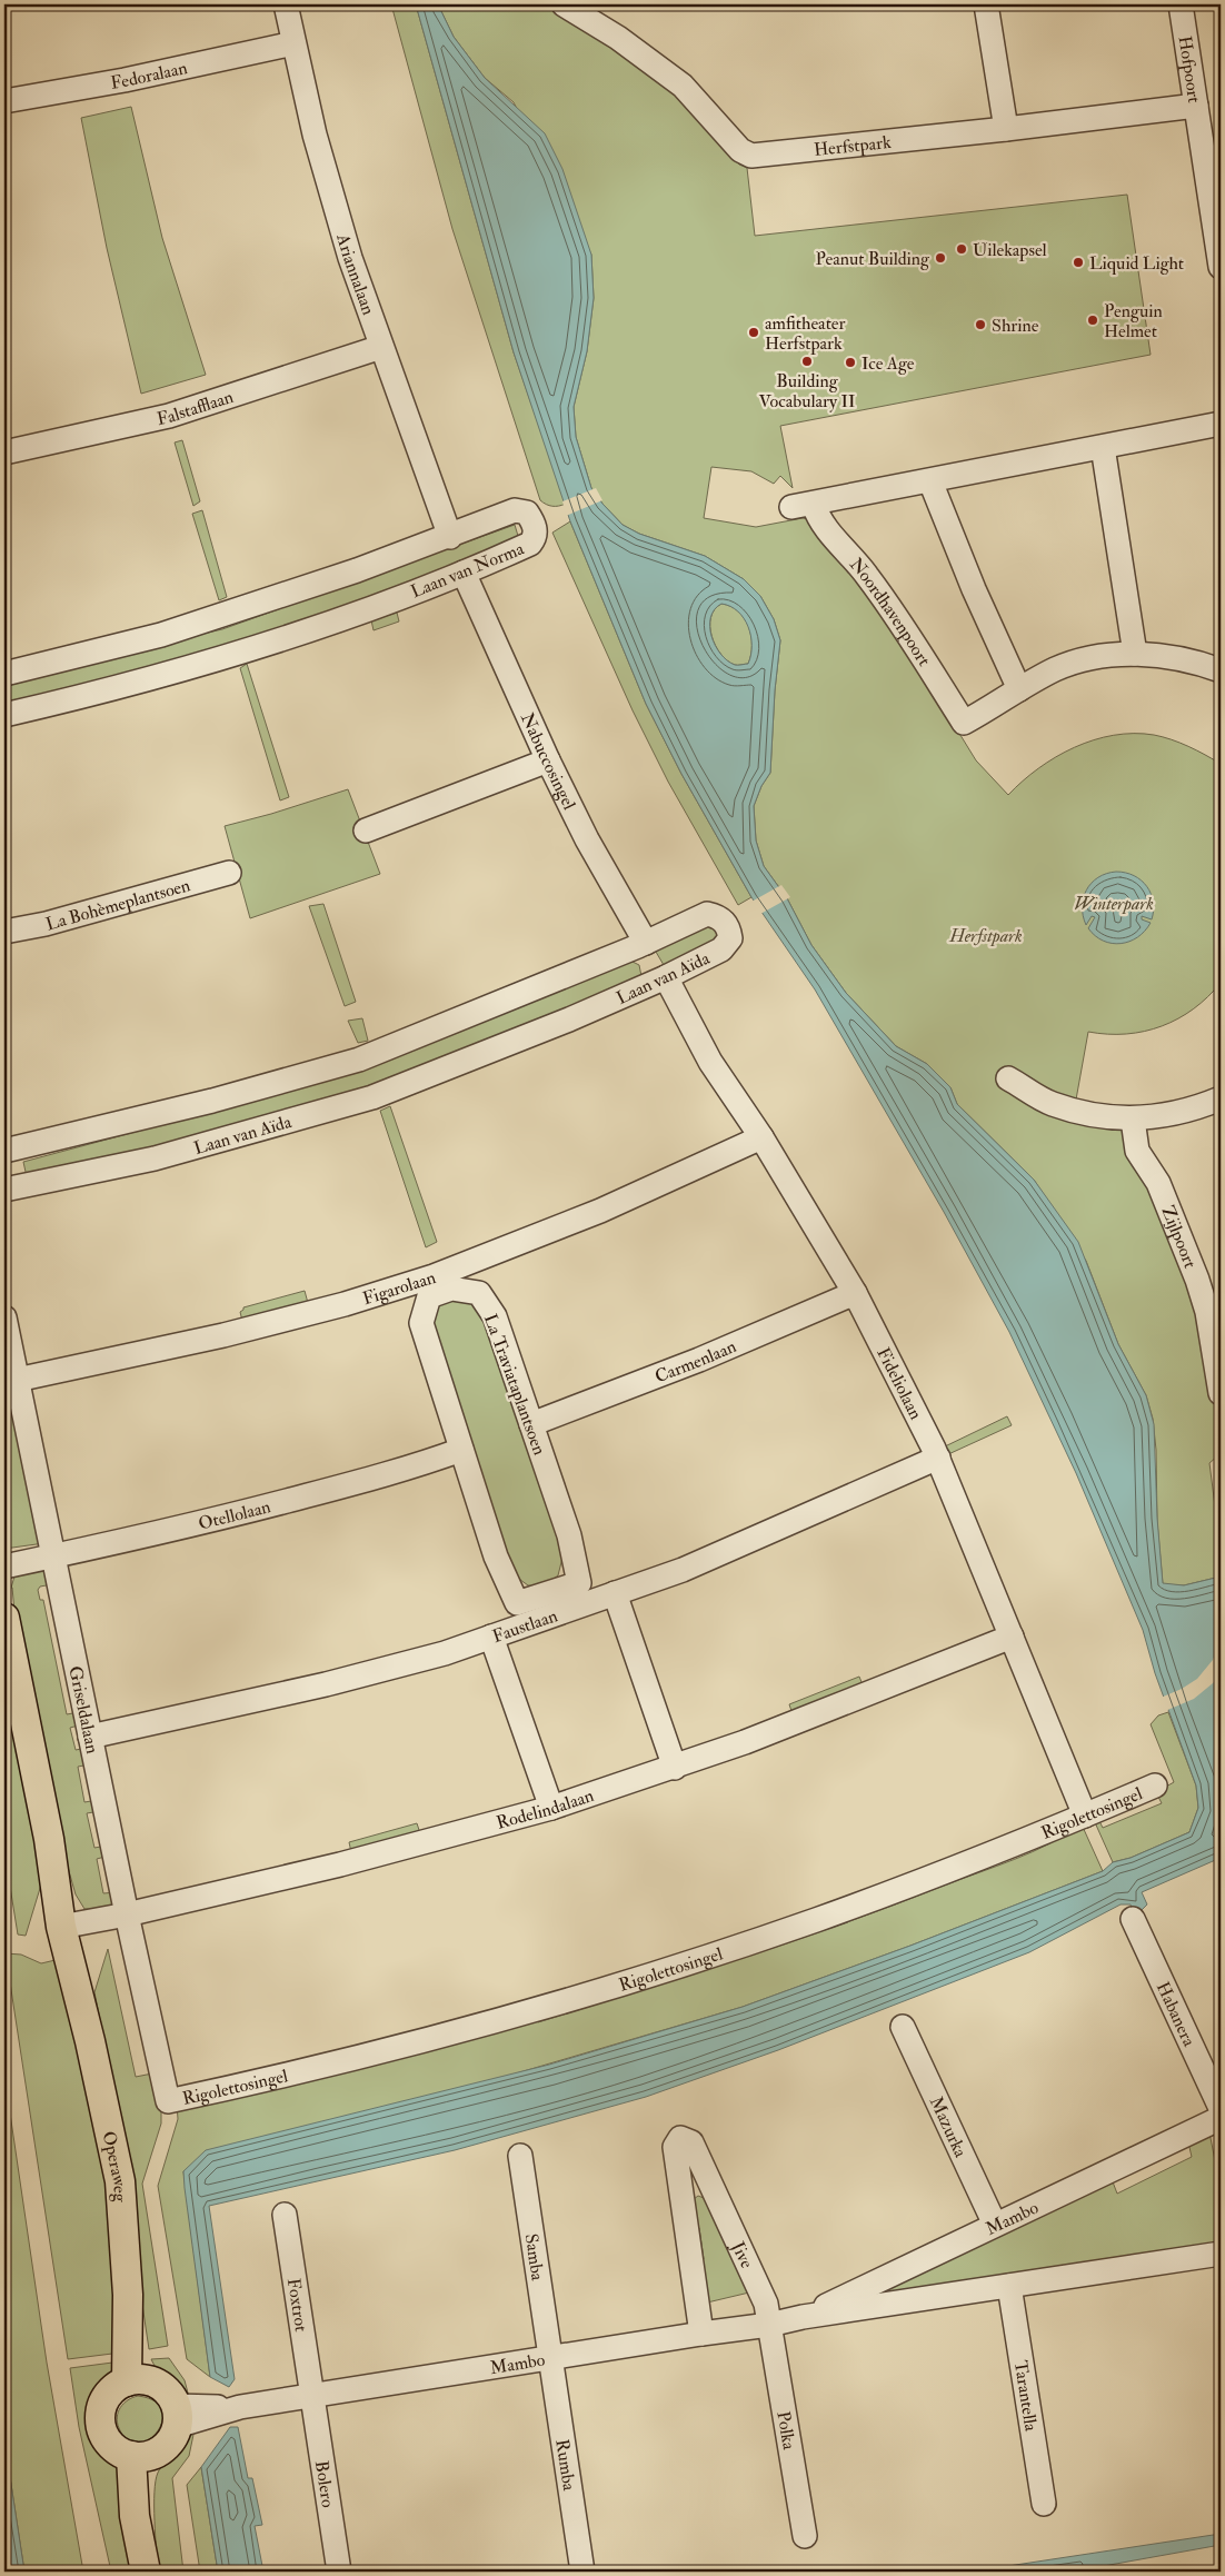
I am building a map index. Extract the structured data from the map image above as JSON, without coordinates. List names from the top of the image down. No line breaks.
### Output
{"streets":{"main road":["Operaweg"],"street":["Hofpoort","Fedoralaan","Herfstpark","Ariannalaan","Falstafflaan","Laan van Norma","Noordhavenpoort","Nabuccosingel","La Bohèmeplantsoen","Laan van Aïda","Zijlpoort","Figarolaan","Carmenlaan","Fideliolaan","La Traviataplantsoen","Otellolaan","Faustlaan","Griseldalaan","Rodelindalaan","Rigolettosingel","Habanera","Mazurka","Mambo","Jive","Samba","Foxtrot","Tarantella","Polka","Rumba","Bolero"]},"crossings":[["Hofpoort","Herfstpark"],["Fedoralaan","Ariannalaan"],["Ariannalaan","Falstafflaan"],["Ariannalaan","Laan van Norma"],["Laan van Norma","Nabuccosingel"],["Nabuccosingel","Laan van Aïda"],["Laan van Aïda","Fideliolaan"],["Figarolaan","Fideliolaan"],["Figarolaan","Griseldalaan"],["Carmenlaan","Fideliolaan"],["Carmenlaan","La Traviataplantsoen"],["Fideliolaan","Faustlaan"],["Fideliolaan","Rodelindalaan"],["Fideliolaan","Rigolettosingel"],["La Traviataplantsoen","Otellolaan"],["Otellolaan","Griseldalaan"],["Faustlaan","Griseldalaan"],["Griseldalaan","Rodelindalaan"],["Griseldalaan","Rigolettosingel"],["Rodelindalaan","Operaweg"],["Mazurka","Mambo"],["Operaweg","Mambo"],["Mambo","Jive"],["Mambo","Samba"],["Mambo","Foxtrot"],["Mambo","Tarantella"],["Mambo","Polka"],["Mambo","Rumba"],["Mambo","Bolero"],["Jive","Polka"],["Samba","Rumba"],["Foxtrot","Bolero"]],"parks":["Winterpark","Herfstpark"],"places":["Uilekapsel","Peanut Building","Liquid Light","Penguin Helmet","Shrine","amfitheater Herfstpark","Building Vocabulary II","Ice Age"]}
